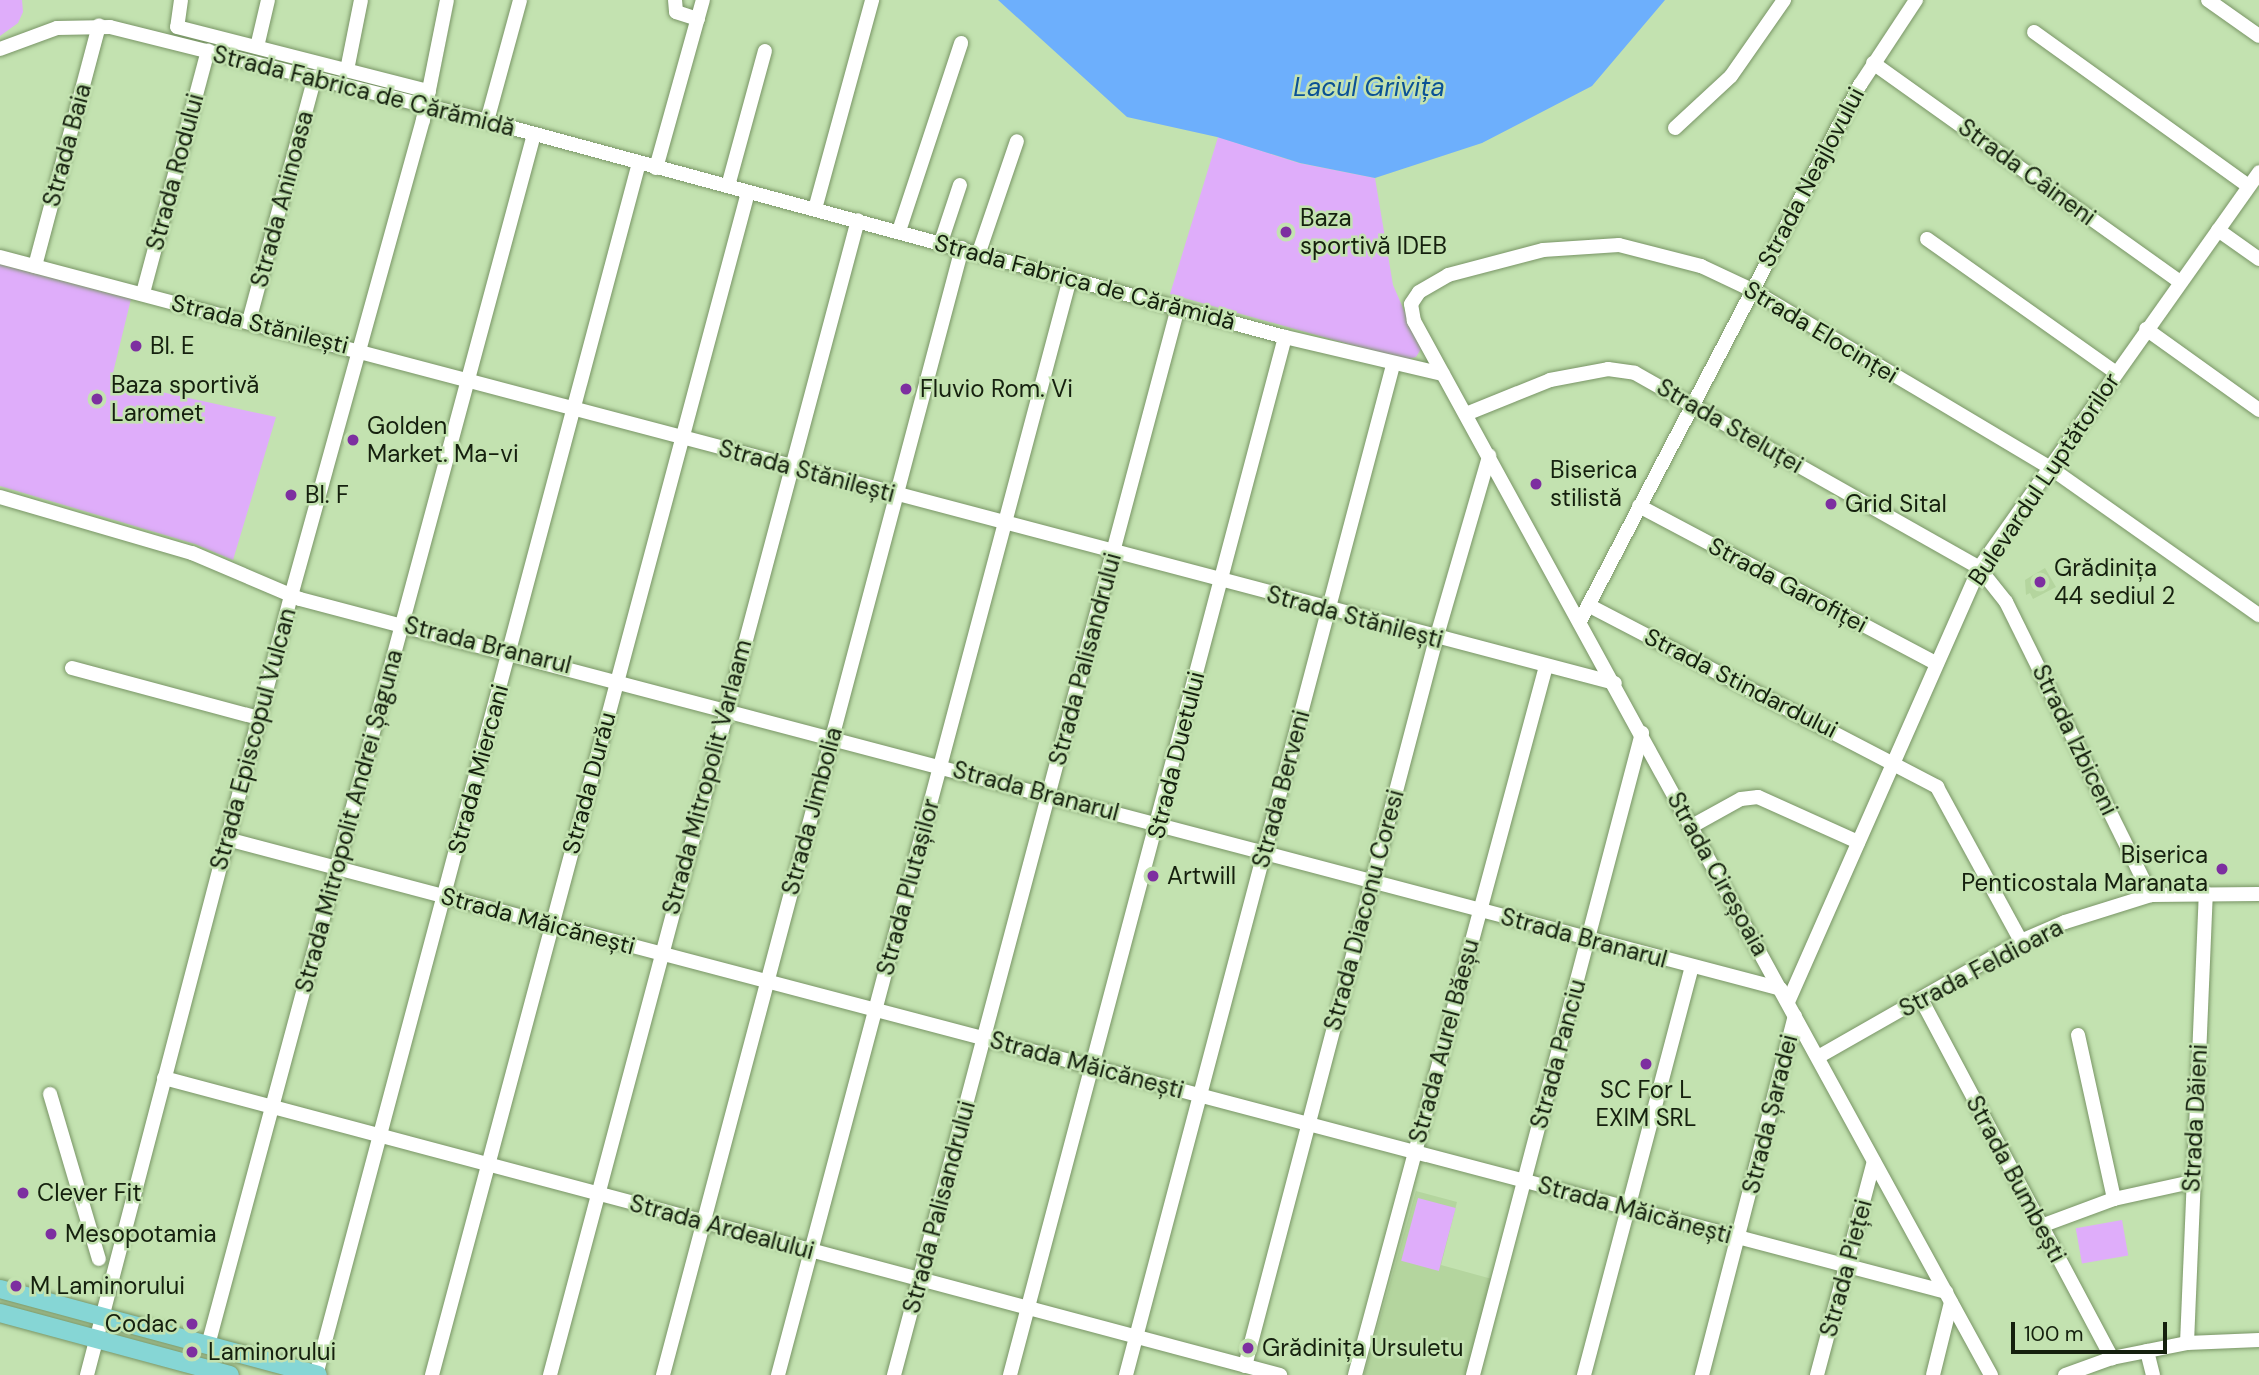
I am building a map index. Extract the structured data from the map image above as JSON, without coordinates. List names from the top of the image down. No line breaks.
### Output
{"streets":{"street":["Strada Fabrica de Cărămidă","Strada Baia","Strada Rodului","Strada Câineni","Strada Neajlovului","Strada Aninoasa","Strada Stănilești","Strada Elocinței","Strada Steluței","Bulevardul Luptătorilor","Strada Garofiței","Strada Branarul","Strada Palisandrului","Strada Stindardului","Strada Episcopul Vulcan","Strada Izbiceni","Strada Duetului","Strada Miercani","Strada Mitropolit Varlaam","Strada Durău","Strada Berveni","Strada Jimbolia","Strada Mitropolit Andrei Șaguna","Strada Cireșoaia","Strada Plutașilor","Strada Diaconu Coresi","Strada Măicănești","Strada Feldioara","Strada Aurel Băeșu","Strada Panciu","Strada Șaradei","Strada Dăieni","Strada Bumbești","Strada Ardealului","Strada Pieței"]},"crossings":[["Strada Fabrica de Cărămidă","Strada Baia"],["Strada Fabrica de Cărămidă","Strada Rodului"],["Strada Fabrica de Cărămidă","Strada Aninoasa"],["Strada Fabrica de Cărămidă","Strada Elocinței"],["Strada Fabrica de Cărămidă","Strada Palisandrului"],["Strada Fabrica de Cărămidă","Strada Episcopul Vulcan"],["Strada Fabrica de Cărămidă","Strada Duetului"],["Strada Fabrica de Cărămidă","Strada Miercani"],["Strada Fabrica de Cărămidă","Strada Mitropolit Varlaam"],["Strada Fabrica de Cărămidă","Strada Durău"],["Strada Fabrica de Cărămidă","Strada Berveni"],["Strada Fabrica de Cărămidă","Strada Jimbolia"],["Strada Fabrica de Cărămidă","Strada Mitropolit Andrei Șaguna"],["Strada Fabrica de Cărămidă","Strada Cireșoaia"],["Strada Fabrica de Cărămidă","Strada Plutașilor"],["Strada Baia","Strada Stănilești"],["Strada Rodului","Strada Stănilești"],["Strada Câineni","Strada Neajlovului"],["Strada Câineni","Bulevardul Luptătorilor"],["Strada Neajlovului","Strada Elocinței"],["Strada Neajlovului","Strada Steluței"],["Strada Neajlovului","Strada Garofiței"],["Strada Neajlovului","Strada Stindardului"],["Strada Neajlovului","Strada Cireșoaia"],["Strada Aninoasa","Strada Stănilești"],["Strada Stănilești","Strada Palisandrului"],["Strada Stănilești","Strada Episcopul Vulcan"],["Strada Stănilești","Strada Duetului"],["Strada Stănilești","Strada Miercani"],["Strada Stănilești","Strada Mitropolit Varlaam"],["Strada Stănilești","Strada Durău"],["Strada Stănilești","Strada Berveni"],["Strada Stănilești","Strada Jimbolia"],["Strada Stănilești","Strada Mitropolit Andrei Șaguna"],["Strada Stănilești","Strada Cireșoaia"],["Strada Stănilești","Strada Plutașilor"],["Strada Stănilești","Strada Diaconu Coresi"],["Strada Stănilești","Strada Aurel Băeșu"],["Strada Elocinței","Bulevardul Luptătorilor"],["Strada Elocinței","Strada Cireșoaia"],["Strada Steluței","Bulevardul Luptătorilor"],["Strada Steluței","Strada Izbiceni"],["Strada Steluței","Strada Cireșoaia"],["Bulevardul Luptătorilor","Strada Garofiței"],["Bulevardul Luptătorilor","Strada Stindardului"],["Bulevardul Luptătorilor","Strada Izbiceni"],["Bulevardul Luptătorilor","Strada Cireșoaia"],["Strada Branarul","Strada Palisandrului"],["Strada Branarul","Strada Episcopul Vulcan"],["Strada Branarul","Strada Duetului"],["Strada Branarul","Strada Miercani"],["Strada Branarul","Strada Mitropolit Varlaam"],["Strada Branarul","Strada Durău"],["Strada Branarul","Strada Berveni"],["Strada Branarul","Strada Jimbolia"],["Strada Branarul","Strada Mitropolit Andrei Șaguna"],["Strada Branarul","Strada Cireșoaia"],["Strada Branarul","Strada Plutașilor"],["Strada Branarul","Strada Diaconu Coresi"],["Strada Branarul","Strada Aurel Băeșu"],["Strada Branarul","Strada Panciu"],["Strada Palisandrului","Strada Măicănești"],["Strada Palisandrului","Strada Ardealului"],["Strada Stindardului","Strada Feldioara"],["Strada Episcopul Vulcan","Strada Măicănești"],["Strada Episcopul Vulcan","Strada Ardealului"],["Strada Izbiceni","Strada Feldioara"],["Strada Duetului","Strada Măicănești"],["Strada Duetului","Strada Ardealului"],["Strada Miercani","Strada Măicănești"],["Strada Miercani","Strada Ardealului"],["Strada Mitropolit Varlaam","Strada Măicănești"],["Strada Mitropolit Varlaam","Strada Ardealului"],["Strada Durău","Strada Măicănești"],["Strada Durău","Strada Ardealului"],["Strada Berveni","Strada Măicănești"],["Strada Berveni","Strada Ardealului"],["Strada Jimbolia","Strada Măicănești"],["Strada Jimbolia","Strada Ardealului"],["Strada Mitropolit Andrei Șaguna","Strada Măicănești"],["Strada Mitropolit Andrei Șaguna","Strada Ardealului"],["Strada Cireșoaia","Strada Diaconu Coresi"],["Strada Cireșoaia","Strada Măicănești"],["Strada Cireșoaia","Strada Feldioara"],["Strada Cireșoaia","Strada Panciu"],["Strada Cireșoaia","Strada Șaradei"],["Strada Cireșoaia","Strada Pieței"],["Strada Plutașilor","Strada Măicănești"],["Strada Plutașilor","Strada Ardealului"],["Strada Diaconu Coresi","Strada Măicănești"],["Strada Diaconu Coresi","Strada Ardealului"],["Strada Măicănești","Strada Aurel Băeșu"],["Strada Măicănești","Strada Panciu"],["Strada Măicănești","Strada Șaradei"],["Strada Măicănești","Strada Pieței"],["Strada Feldioara","Strada Bumbești"]],"water":["Lacul Grivița"],"places":["Baza sportivă IDEB","Bl. E","Fluvio Rom. Vi","Baza sportivă Laromet","Golden Market. Ma-vi","Biserica stilistă","Bl. F","Grid Sital","Grădinița 44 sediul 2","Biserica Penticostala Maranata","Artwill","SC For L EXIM SRL","Clever Fit","Mesopotamia","M Laminorului","Codac","Grădinița Ursuletu","Laminorului"],"scale_bar":"100 m"}
